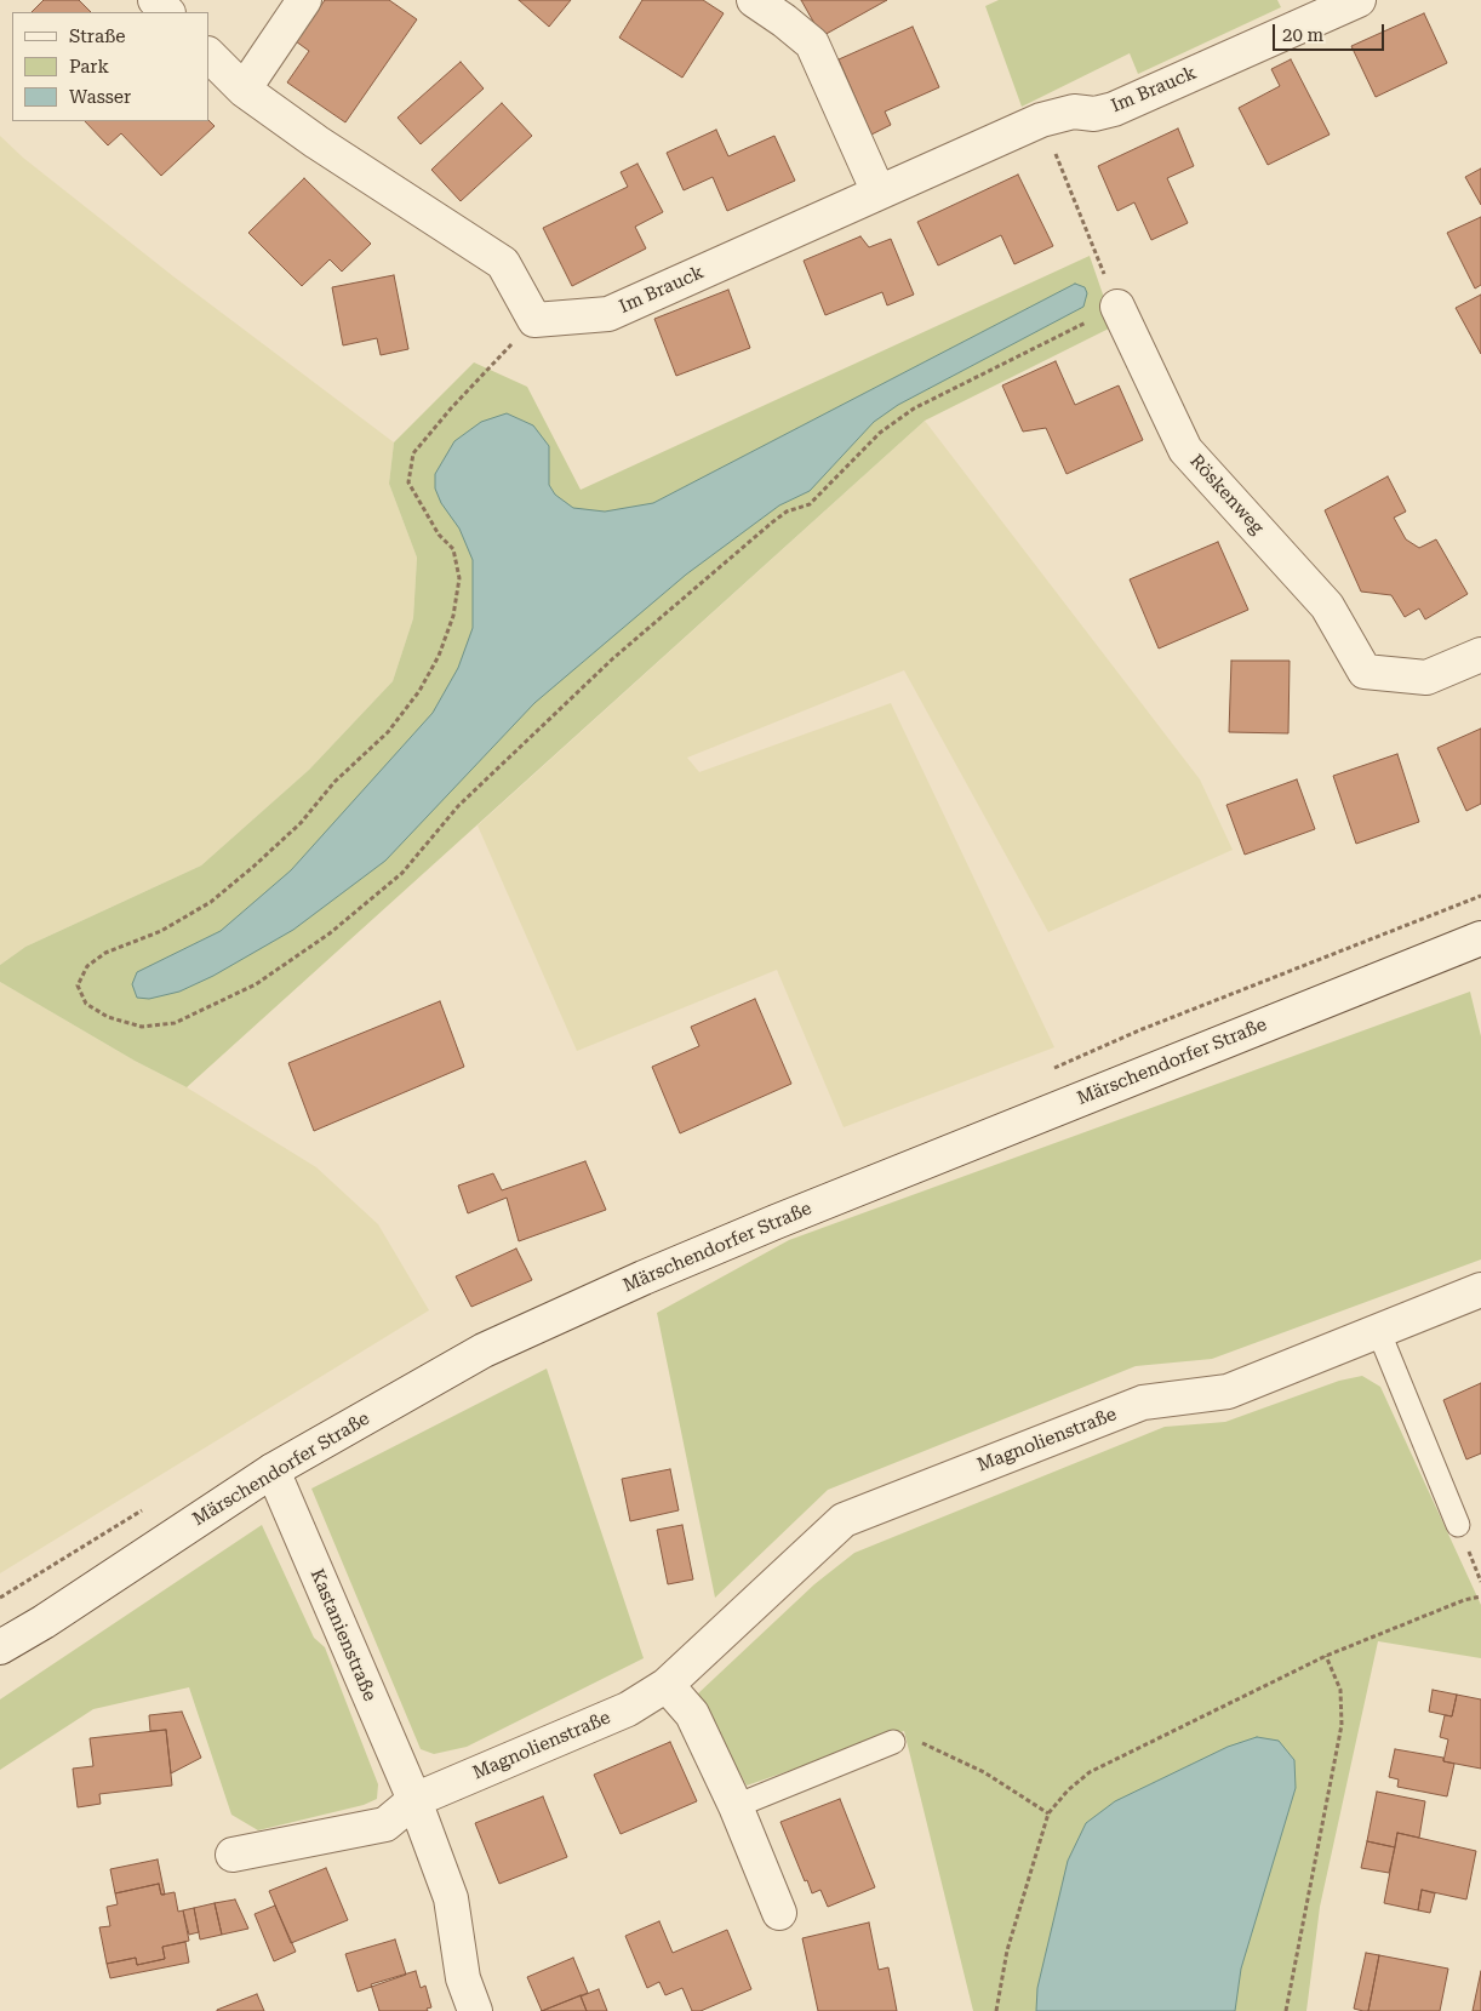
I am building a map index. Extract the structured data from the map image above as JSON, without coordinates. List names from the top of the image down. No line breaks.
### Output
{"streets":{"street":["Im Brauck","Röskenweg","Märschendorfer Straße","Magnolienstraße","Kastanienstraße"]},"crossings":[["Märschendorfer Straße","Kastanienstraße"],["Magnolienstraße","Kastanienstraße"]],"legend":["Straße","Park","Wasser"],"scale_bar":"20 m"}
